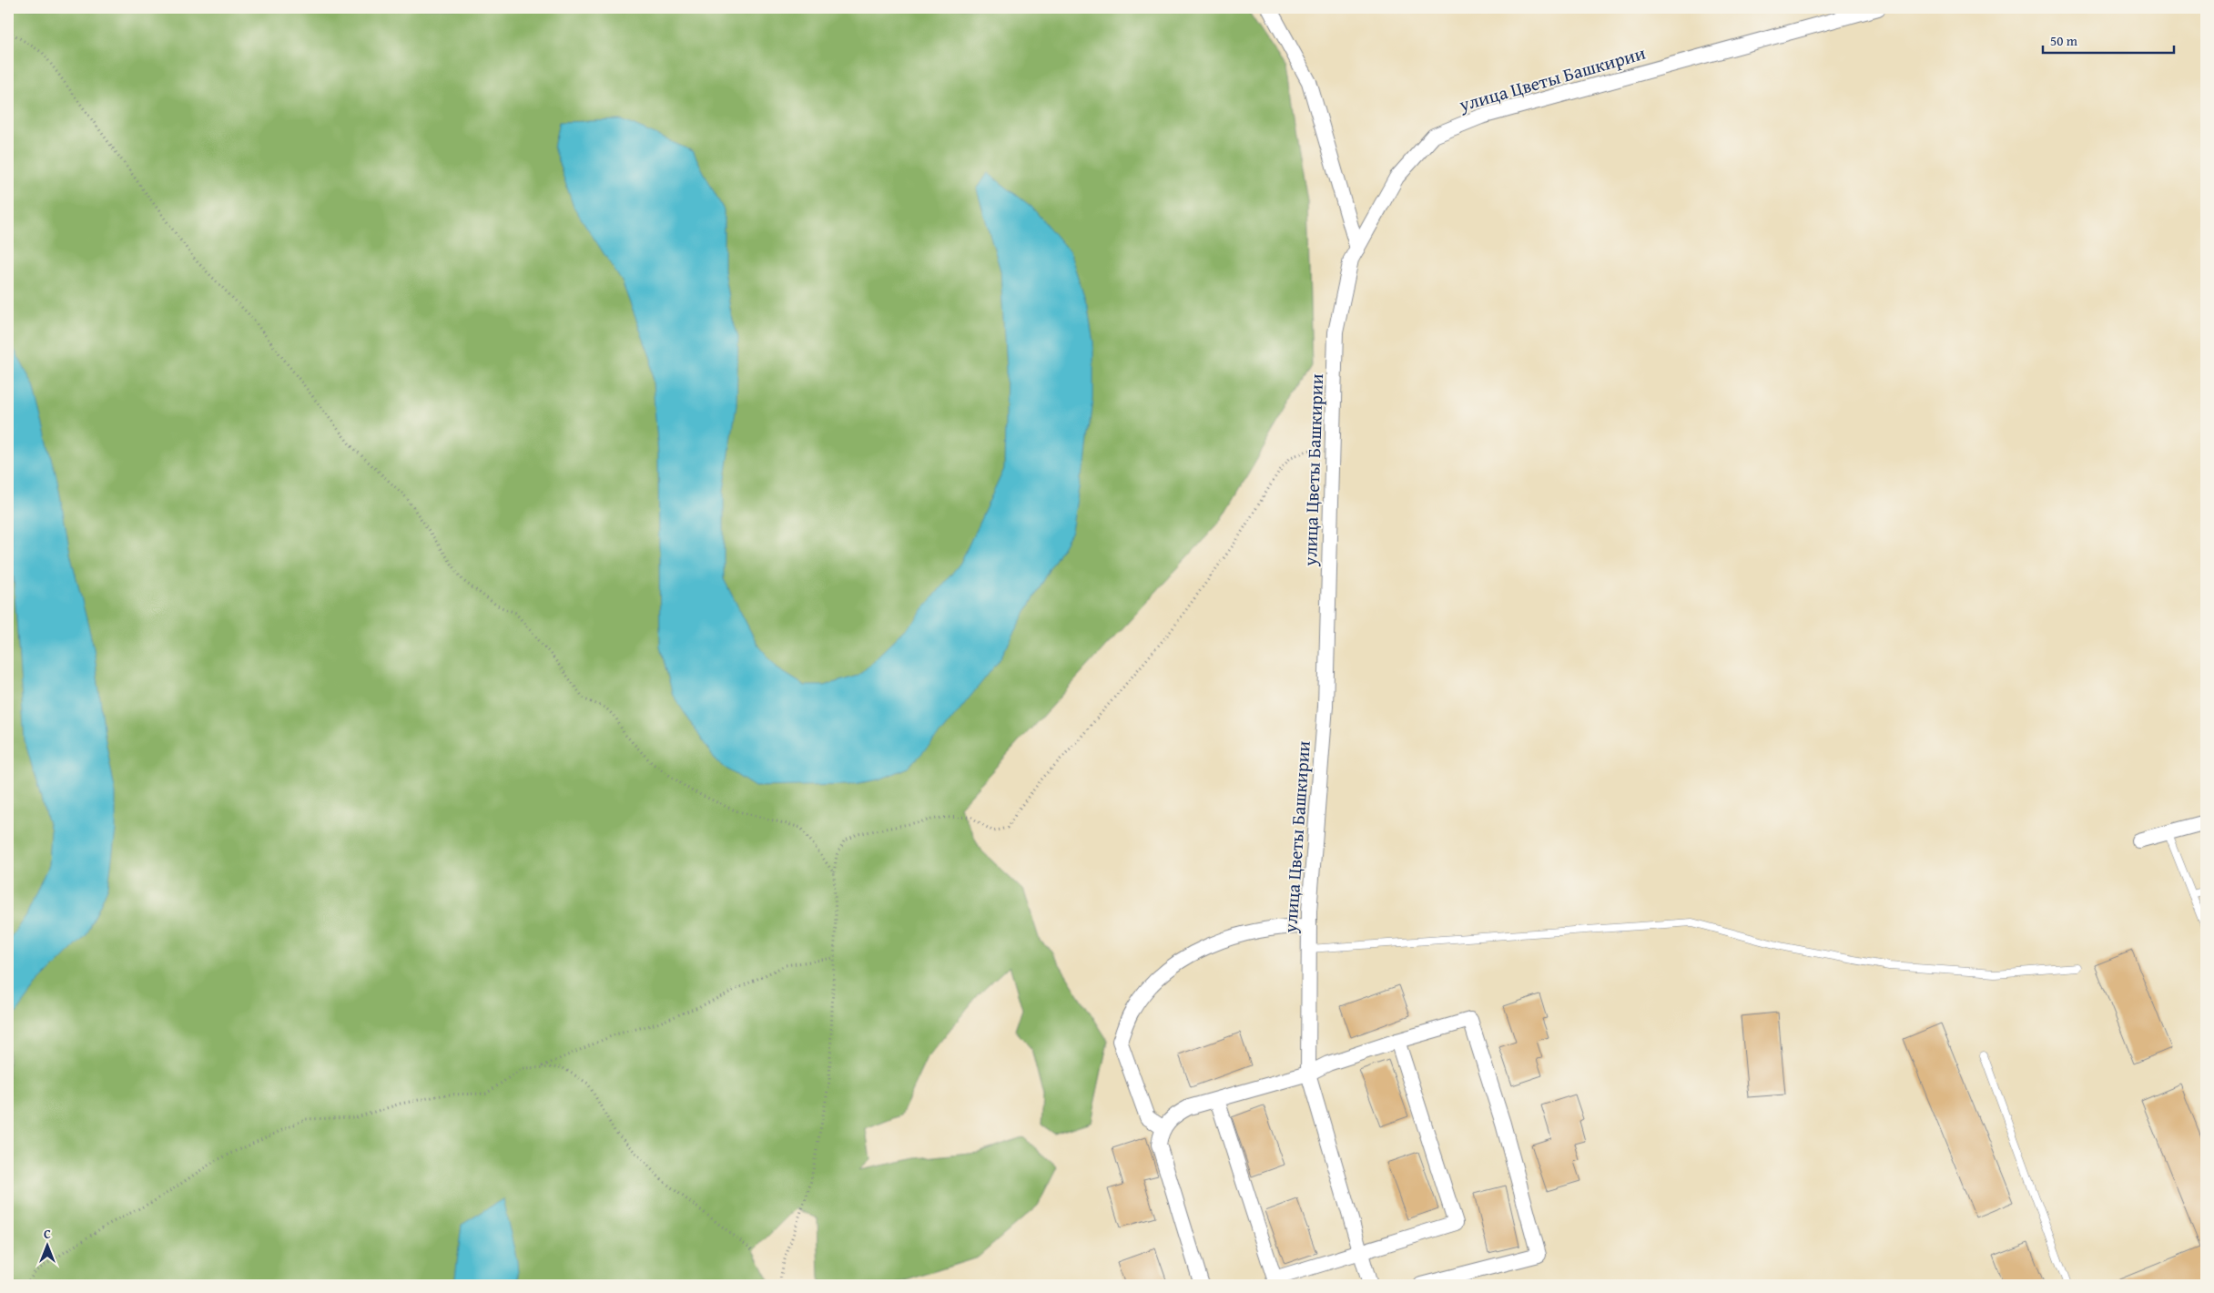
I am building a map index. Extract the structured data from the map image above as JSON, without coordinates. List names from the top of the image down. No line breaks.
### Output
{"streets":{"street":["улица Цветы Башкирии"]},"scale_bar":"50 m","north":"top"}
